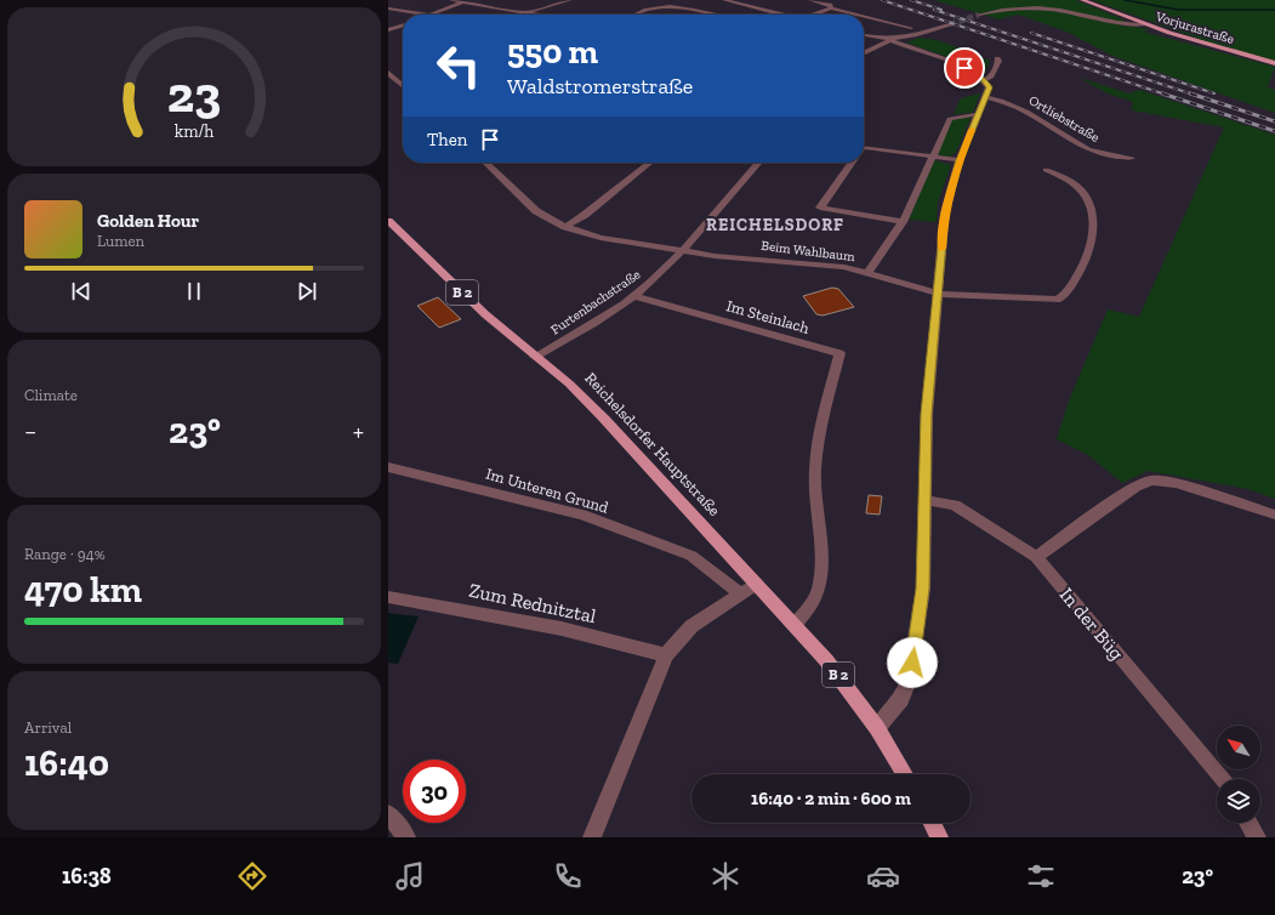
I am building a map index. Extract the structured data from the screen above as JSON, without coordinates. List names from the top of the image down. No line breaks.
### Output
{"streets":{"main road":["Vorjurastraße","B 2","Reichelsdorfer Hauptstraße"],"street":["Ortliebstraße","Beim Wahlbaum","Furtenbachstraße","Im Steinlach","Im Unteren Grund","Zum Rednitztal","In der Büg"]},"crossings":[["Beim Wahlbaum","Furtenbachstraße"],["Furtenbachstraße","Im Steinlach"],["Furtenbachstraße","Reichelsdorfer Hauptstraße"],["Im Steinlach","Reichelsdorfer Hauptstraße"]],"districts":["REICHELSDORF"],"north":"top left","page":{"turn":["550 m","Waldstromerstraße"],"then":"Then","song":["Golden Hour","Lumen"],"tile":["Climate",["Range · 94%","470 km"],["Arrival","16:40"]],"heat":["−","23°","+"],"limit":"30","trip":"16:40 · 2 min · 600 m","tabs":["16:38","23°"],"gauge":["23","km/h"]}}
